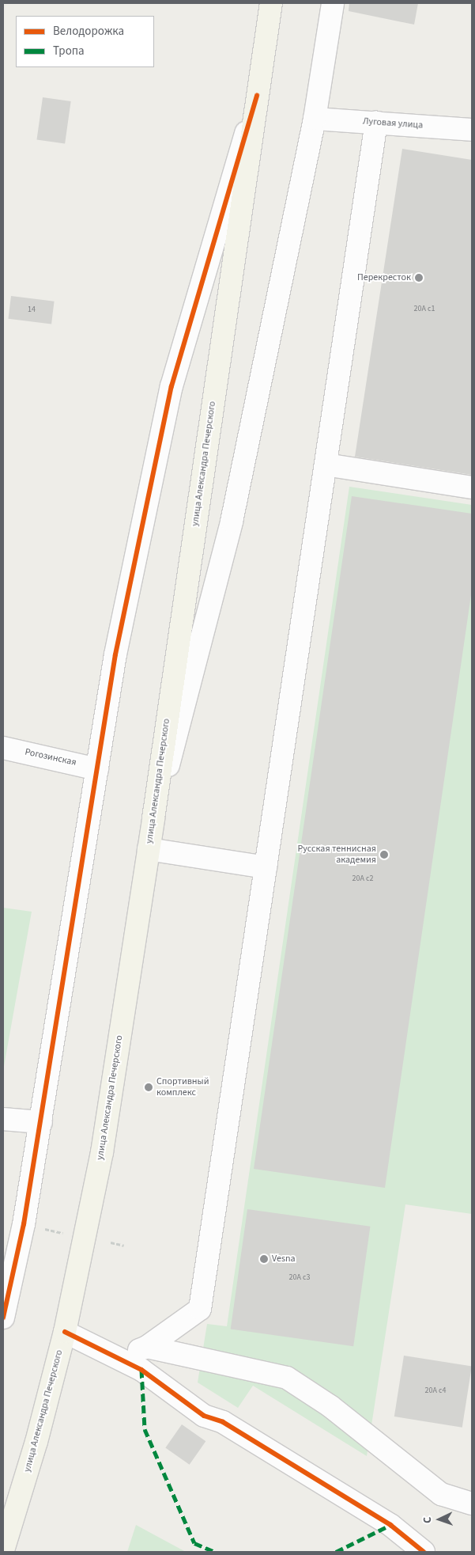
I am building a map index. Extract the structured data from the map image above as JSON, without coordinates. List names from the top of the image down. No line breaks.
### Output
{"streets":{"main road":["улица Александра Печерского"],"street":["Луговая улица","Рогозинская"]},"places":["Перекресток","Русская теннисная академия","Спортивный комплекс","Vesna"],"house_numbers":["20А с1","14","20А с2","20А с3","20А с4"],"legend":["Велодорожка","Тропа"],"north":"left"}
